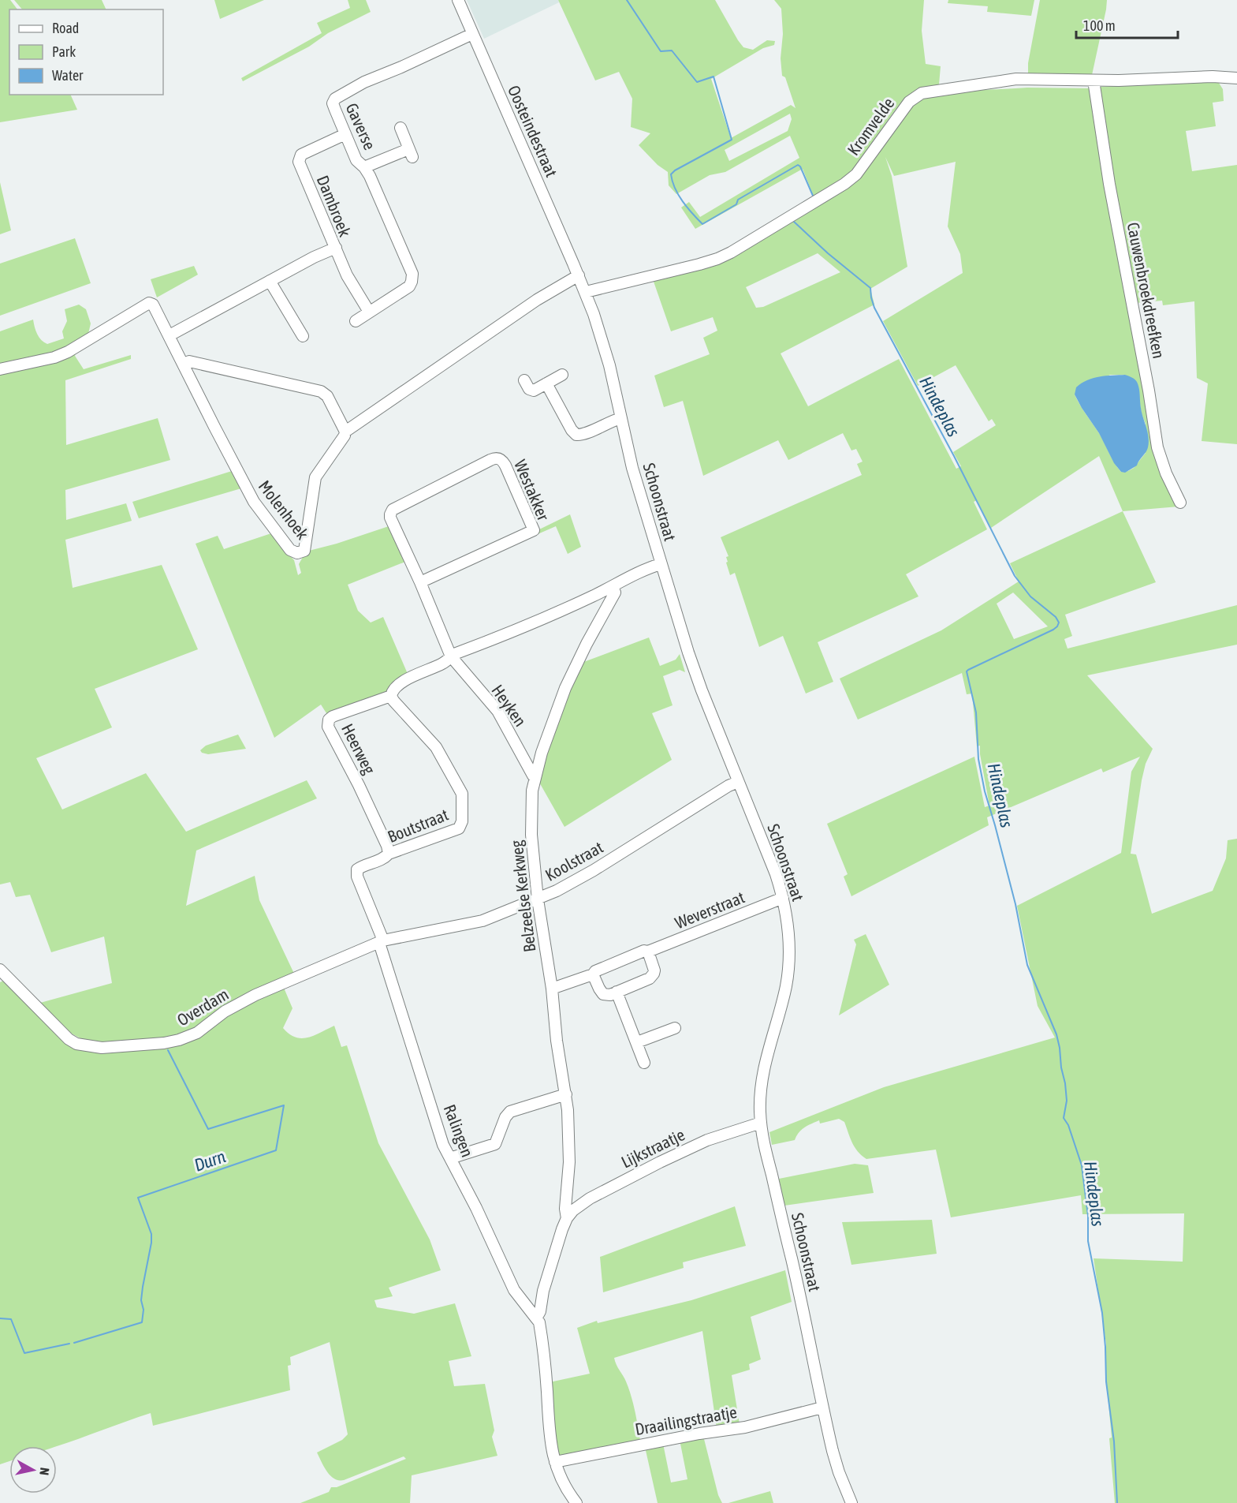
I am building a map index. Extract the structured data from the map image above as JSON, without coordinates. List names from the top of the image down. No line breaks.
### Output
{"streets":{"street":["Gaverse","Kromvelde","Oosteindestraat","Dambroek","Cauwenbroekdreefken","Westakker","Schoonstraat","Molenhoek","Heyken","Heerweg","Boutstraat","Koolstraat","Belzeelse Kerkweg","Weverstraat","Overdam","Ralingen","Lijkstraatje","Draailingstraatje"]},"crossings":[["Gaverse","Oosteindestraat"],["Gaverse","Dambroek"],["Kromvelde","Cauwenbroekdreefken"],["Kromvelde","Schoonstraat"],["Oosteindestraat","Schoonstraat"],["Oosteindestraat","Molenhoek"],["Dambroek","Molenhoek"],["Schoonstraat","Molenhoek"],["Schoonstraat","Koolstraat"],["Schoonstraat","Weverstraat"],["Schoonstraat","Lijkstraatje"],["Schoonstraat","Draailingstraatje"],["Heyken","Belzeelse Kerkweg"],["Heerweg","Boutstraat"],["Boutstraat","Koolstraat"],["Boutstraat","Overdam"],["Boutstraat","Ralingen"],["Koolstraat","Belzeelse Kerkweg"],["Koolstraat","Overdam"],["Koolstraat","Ralingen"],["Belzeelse Kerkweg","Weverstraat"],["Belzeelse Kerkweg","Lijkstraatje"],["Overdam","Ralingen"],["Ralingen","Draailingstraatje"]],"water":["Hindeplas","Durn"],"legend":["Road","Park","Water"],"scale_bar":"100 m","north":"right"}
